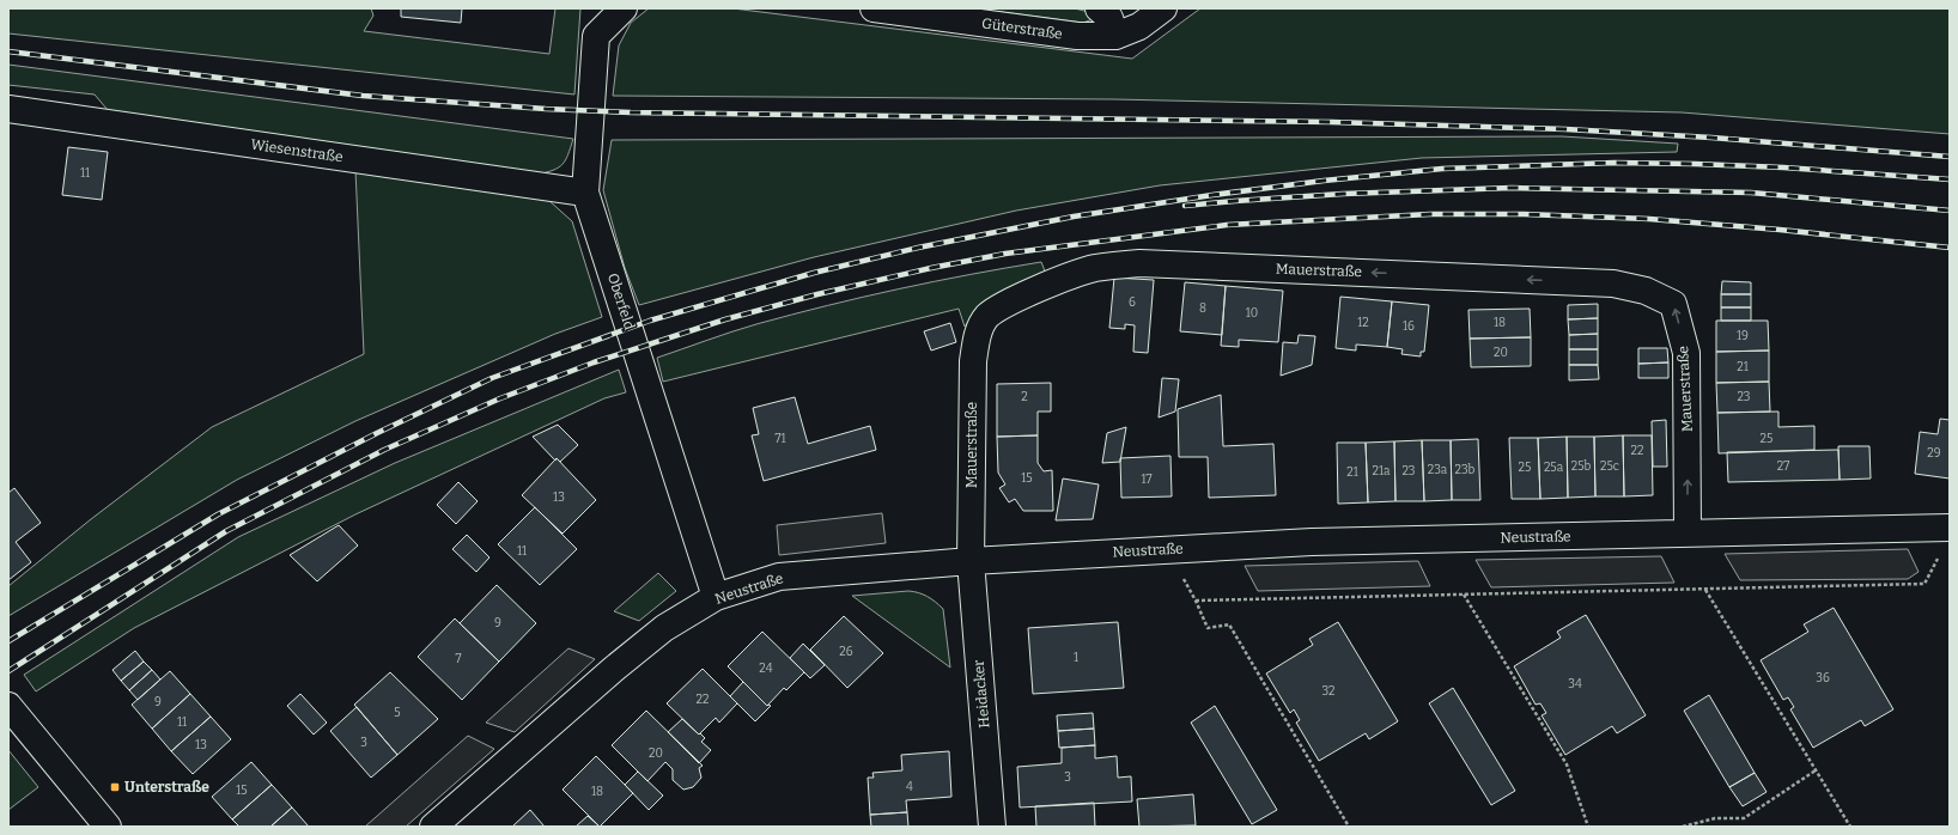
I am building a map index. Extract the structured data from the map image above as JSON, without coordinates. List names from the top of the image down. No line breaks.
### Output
{"streets":{"street":["Güterstraße","Wiesenstraße","Mauerstraße","Oberfeld","Neustraße","Heidacker"]},"crossings":[["Wiesenstraße","Oberfeld"],["Mauerstraße","Neustraße"],["Mauerstraße","Heidacker"],["Oberfeld","Neustraße"],["Neustraße","Heidacker"]],"places":{"transit":["Unterstraße"]},"house_numbers":["11","6","8","10","12","18","16","19","20","21","2","23","71","25","22","29","25b","25c","27","25","25a","23a","23b","21a","23","21","15","17","13","11","9","26","1","7","24","36","34","32","22","9","5","11","3","13","20","3","4","15","18"]}
